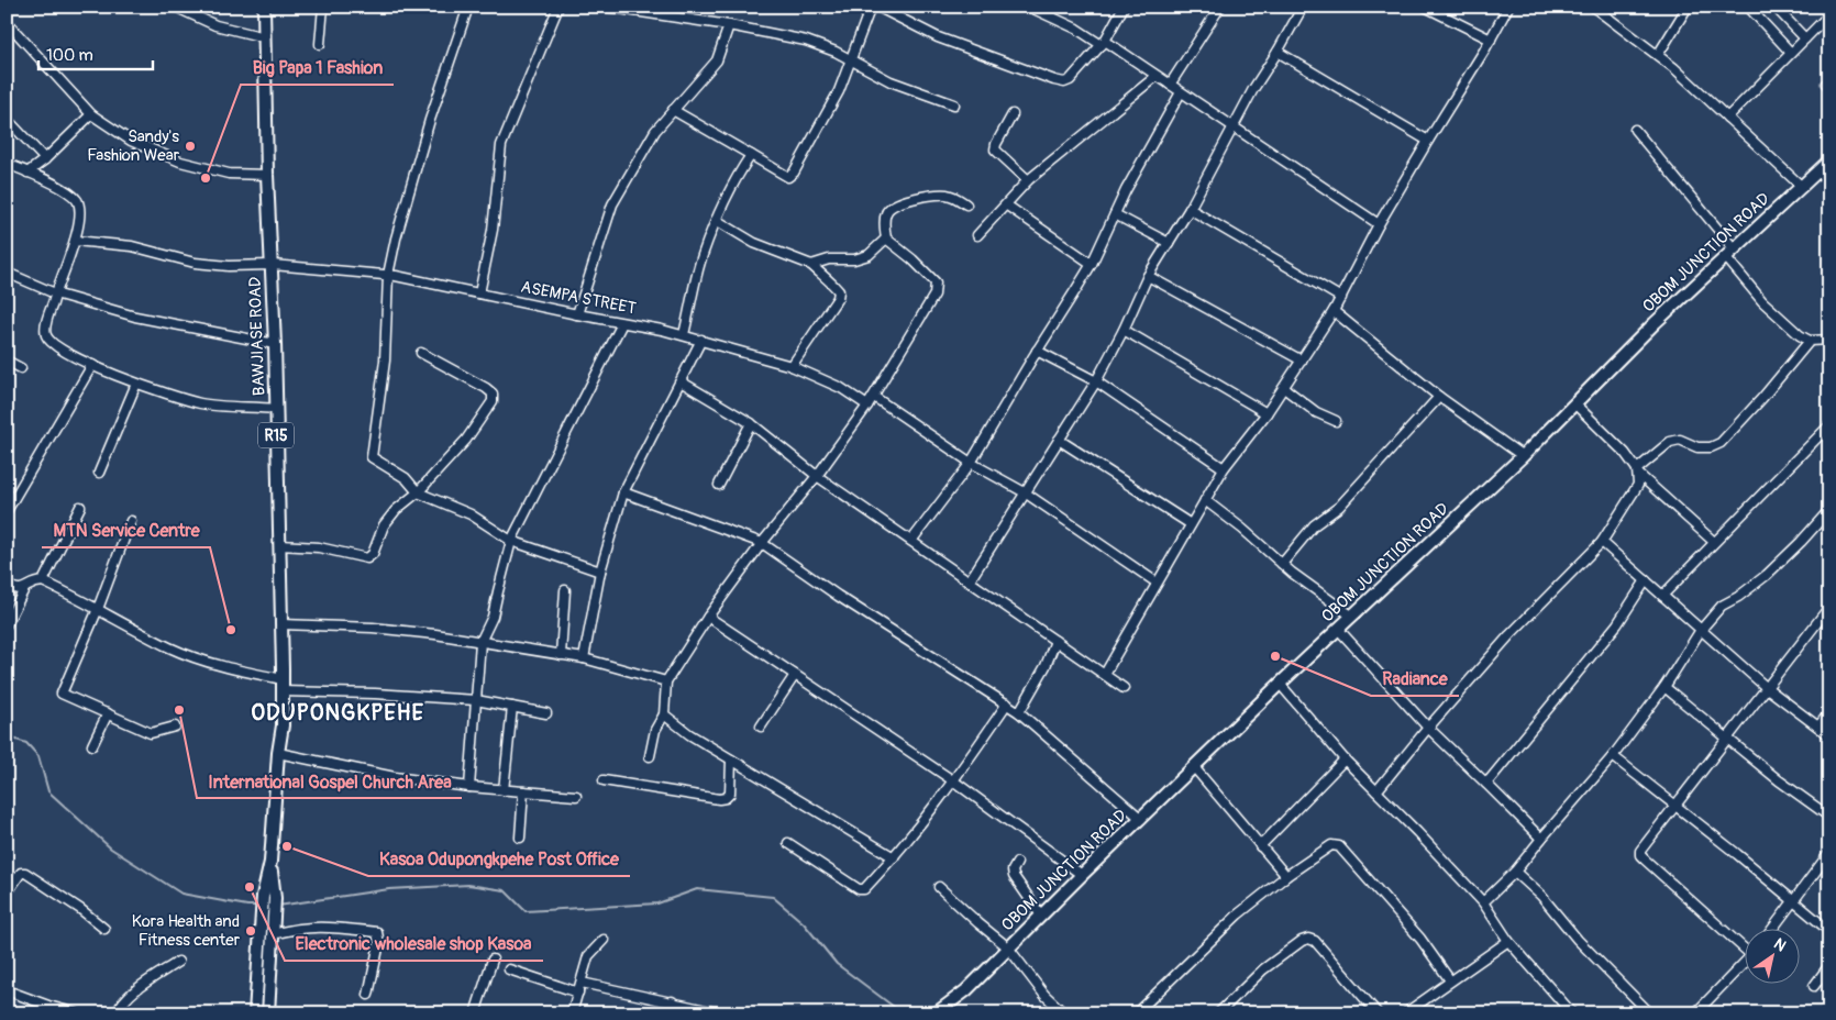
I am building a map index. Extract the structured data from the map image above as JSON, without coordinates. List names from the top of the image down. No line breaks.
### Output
{"streets":{"main road":["OBOM JUNCTION ROAD","BAWJIASE ROAD","R15"],"street":["ASEMPA STREET"]},"crossings":[["ASEMPA STREET","BAWJIASE ROAD"]],"districts":["ODUPONGKPEHE"],"places":["Sandy's Fashion Wear","Big Papa 1 Fashion","MTN Service Centre","Radiance","International Gospel Church Area","Kasoa Odupongkpehe Post Office","Electronic wholesale shop Kasoa","Kora Health and Fitness center"],"scale_bar":"100 m","north":"top right"}
